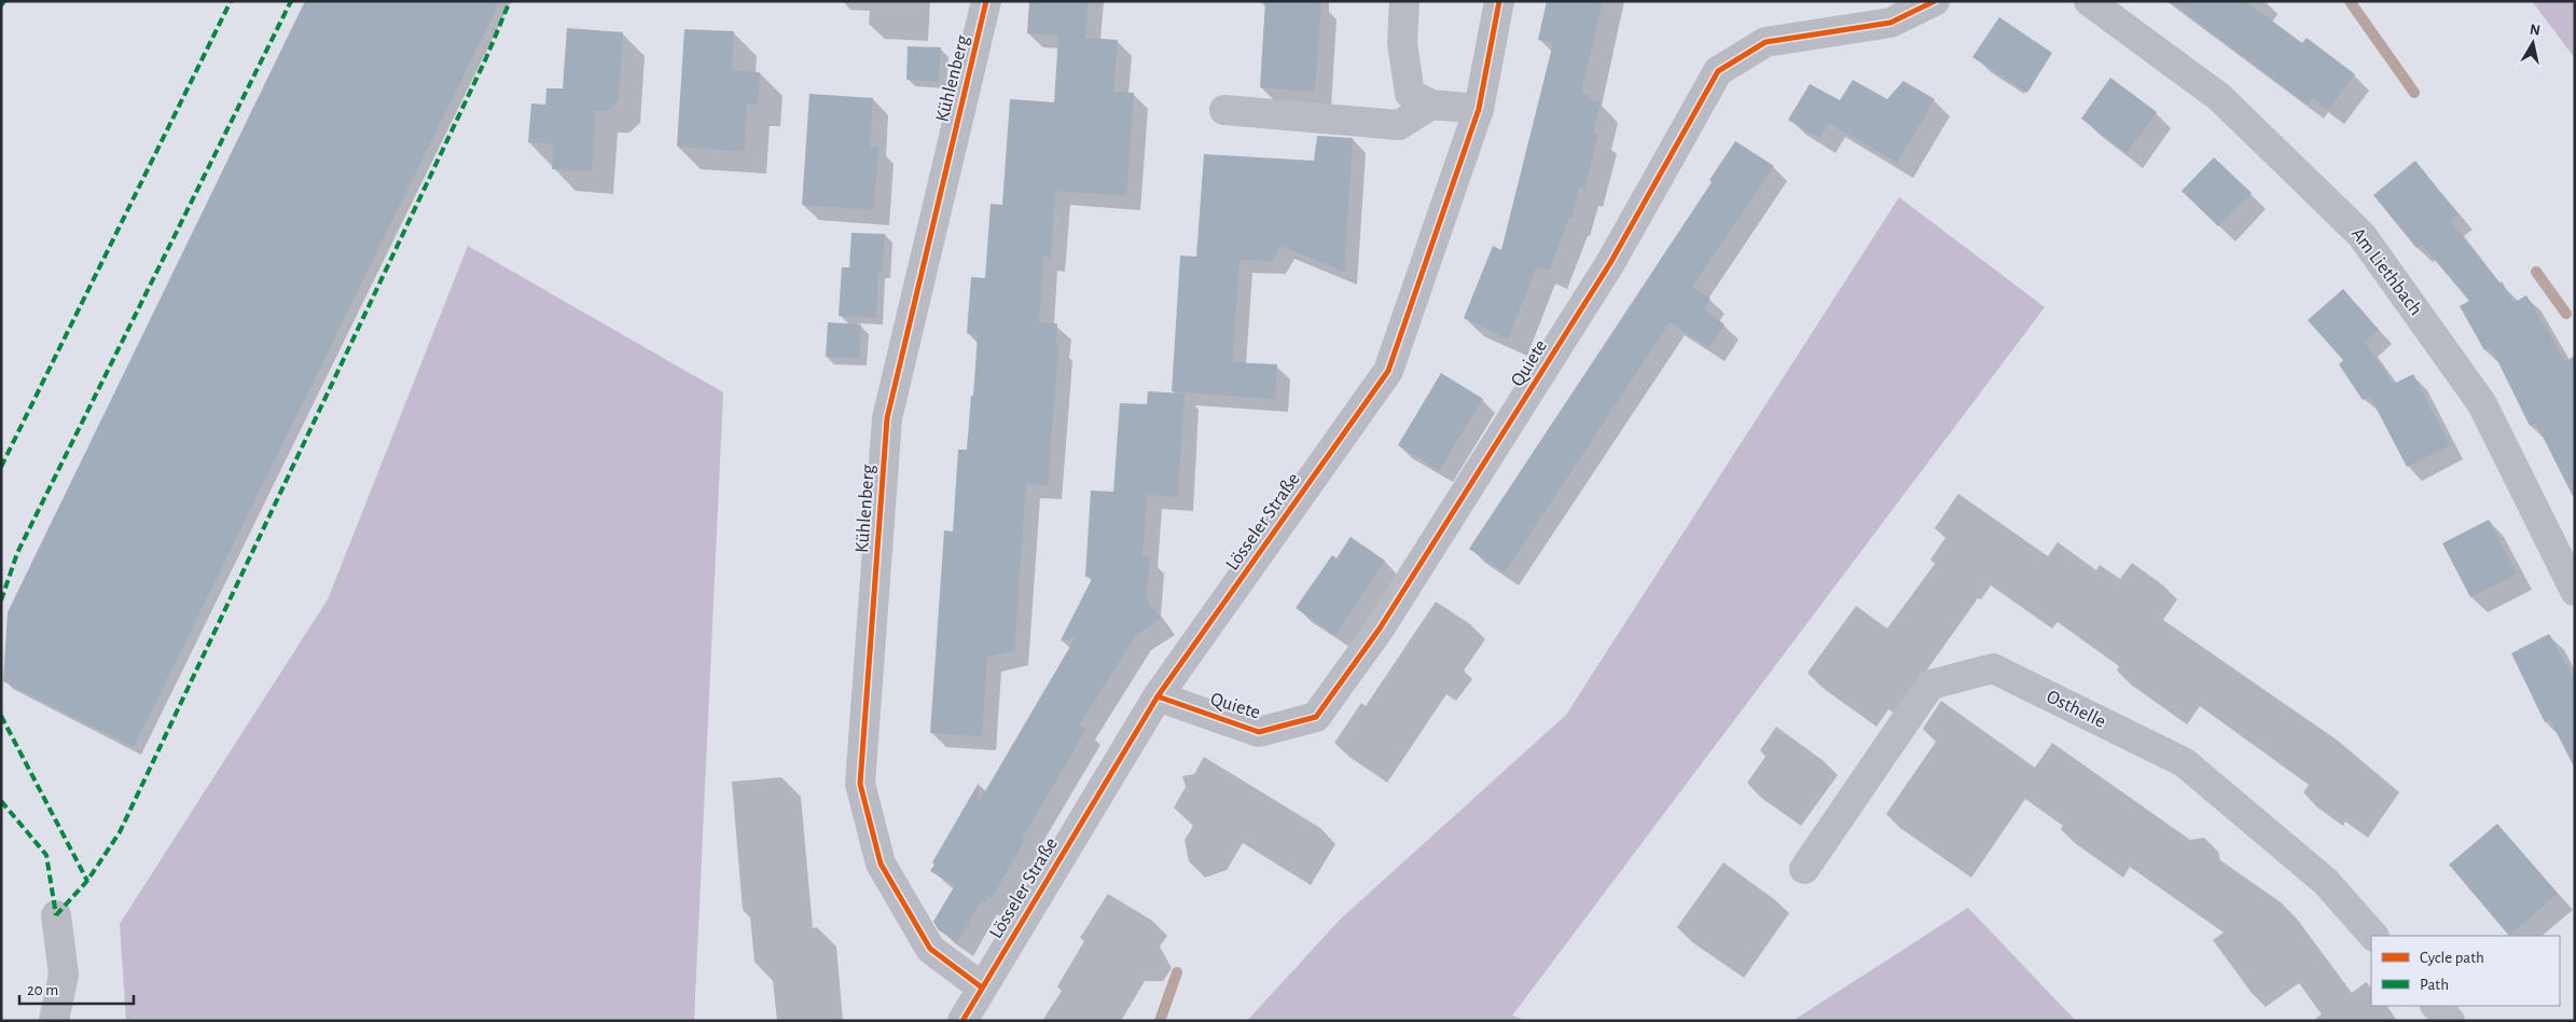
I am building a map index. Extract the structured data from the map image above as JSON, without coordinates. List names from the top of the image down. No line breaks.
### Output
{"streets":{"street":["Kühlenberg","Am Liethbach","Quiete","Lösseler Straße","Osthelle"]},"crossings":[["Kühlenberg","Lösseler Straße"],["Quiete","Lösseler Straße"]],"legend":["Cycle path","Path"],"scale_bar":"20 m","north":"top"}
